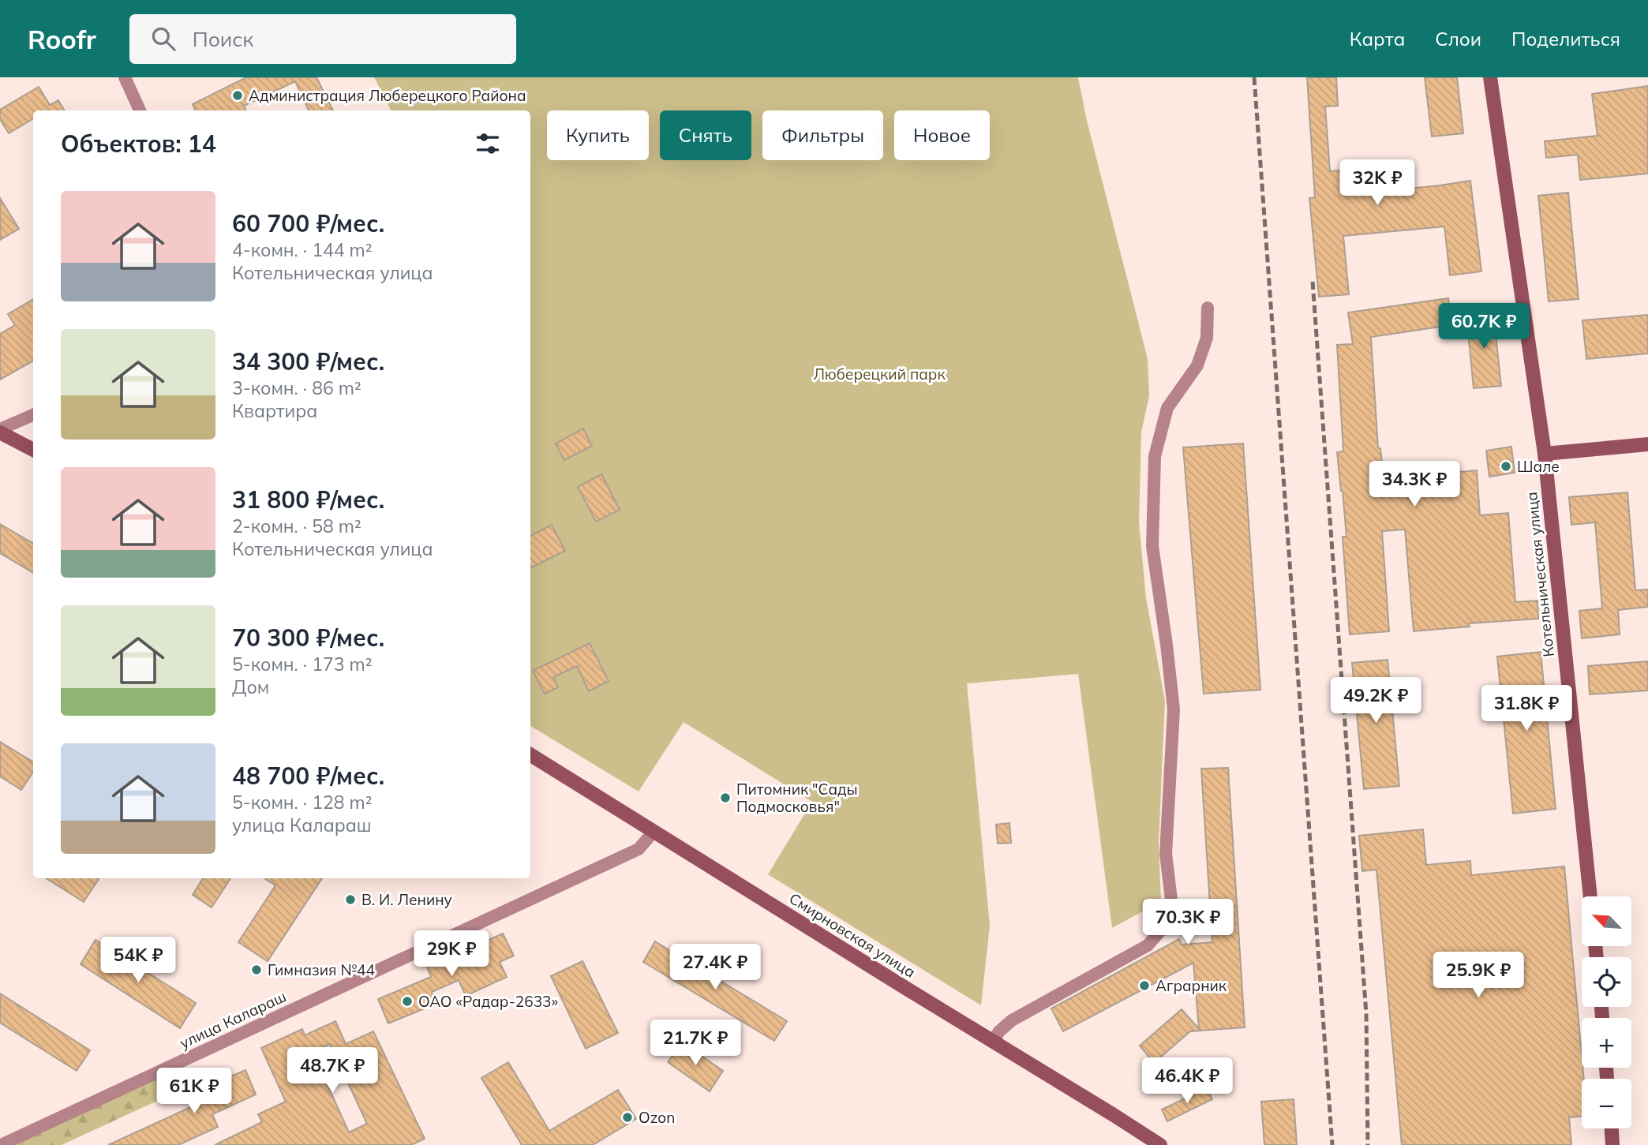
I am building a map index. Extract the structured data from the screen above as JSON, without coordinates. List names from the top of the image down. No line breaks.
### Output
{"streets":{"street":["Котельническая улица","Смирновская улица","улица Калараш"]},"crossings":[["Смирновская улица","улица Калараш"]],"parks":["Люберецкий парк"],"places":["Администрация Люберецкого Района","Шале","Питомник \"Сады Подмосковья\"","В. И. Ленину","Гимназия №44","Аграрник","ОАО «Радар-2633»","Ozon"],"north":"top left","page":{"header":"Roofr","search":"Поиск","nav":["Карта","Слои","Поделиться"],"chip":["Купить","Снять","Фильтры","Новое"],"heading":"Объектов: 14","price":["32K ₽","60.7K ₽","34.3K ₽","49.2K ₽","31.8K ₽","70.3K ₽","29K ₽","54K ₽","27.4K ₽","25.9K ₽","21.7K ₽","48.7K ₽","46.4K ₽","61K ₽"],"list":[{"name":"60 700 ₽/мес.","note":"4-комн. · 144 m² · Котельническая улица"},{"name":"34 300 ₽/мес.","note":"3-комн. · 86 m² · Квартира"},{"name":"31 800 ₽/мес.","note":"2-комн. · 58 m² · Котельническая улица"},{"name":"70 300 ₽/мес.","note":"5-комн. · 173 m² · Дом"},{"name":"48 700 ₽/мес.","note":"5-комн. · 128 m² · улица Калараш"}],"map_buttons":["+","−"]}}
